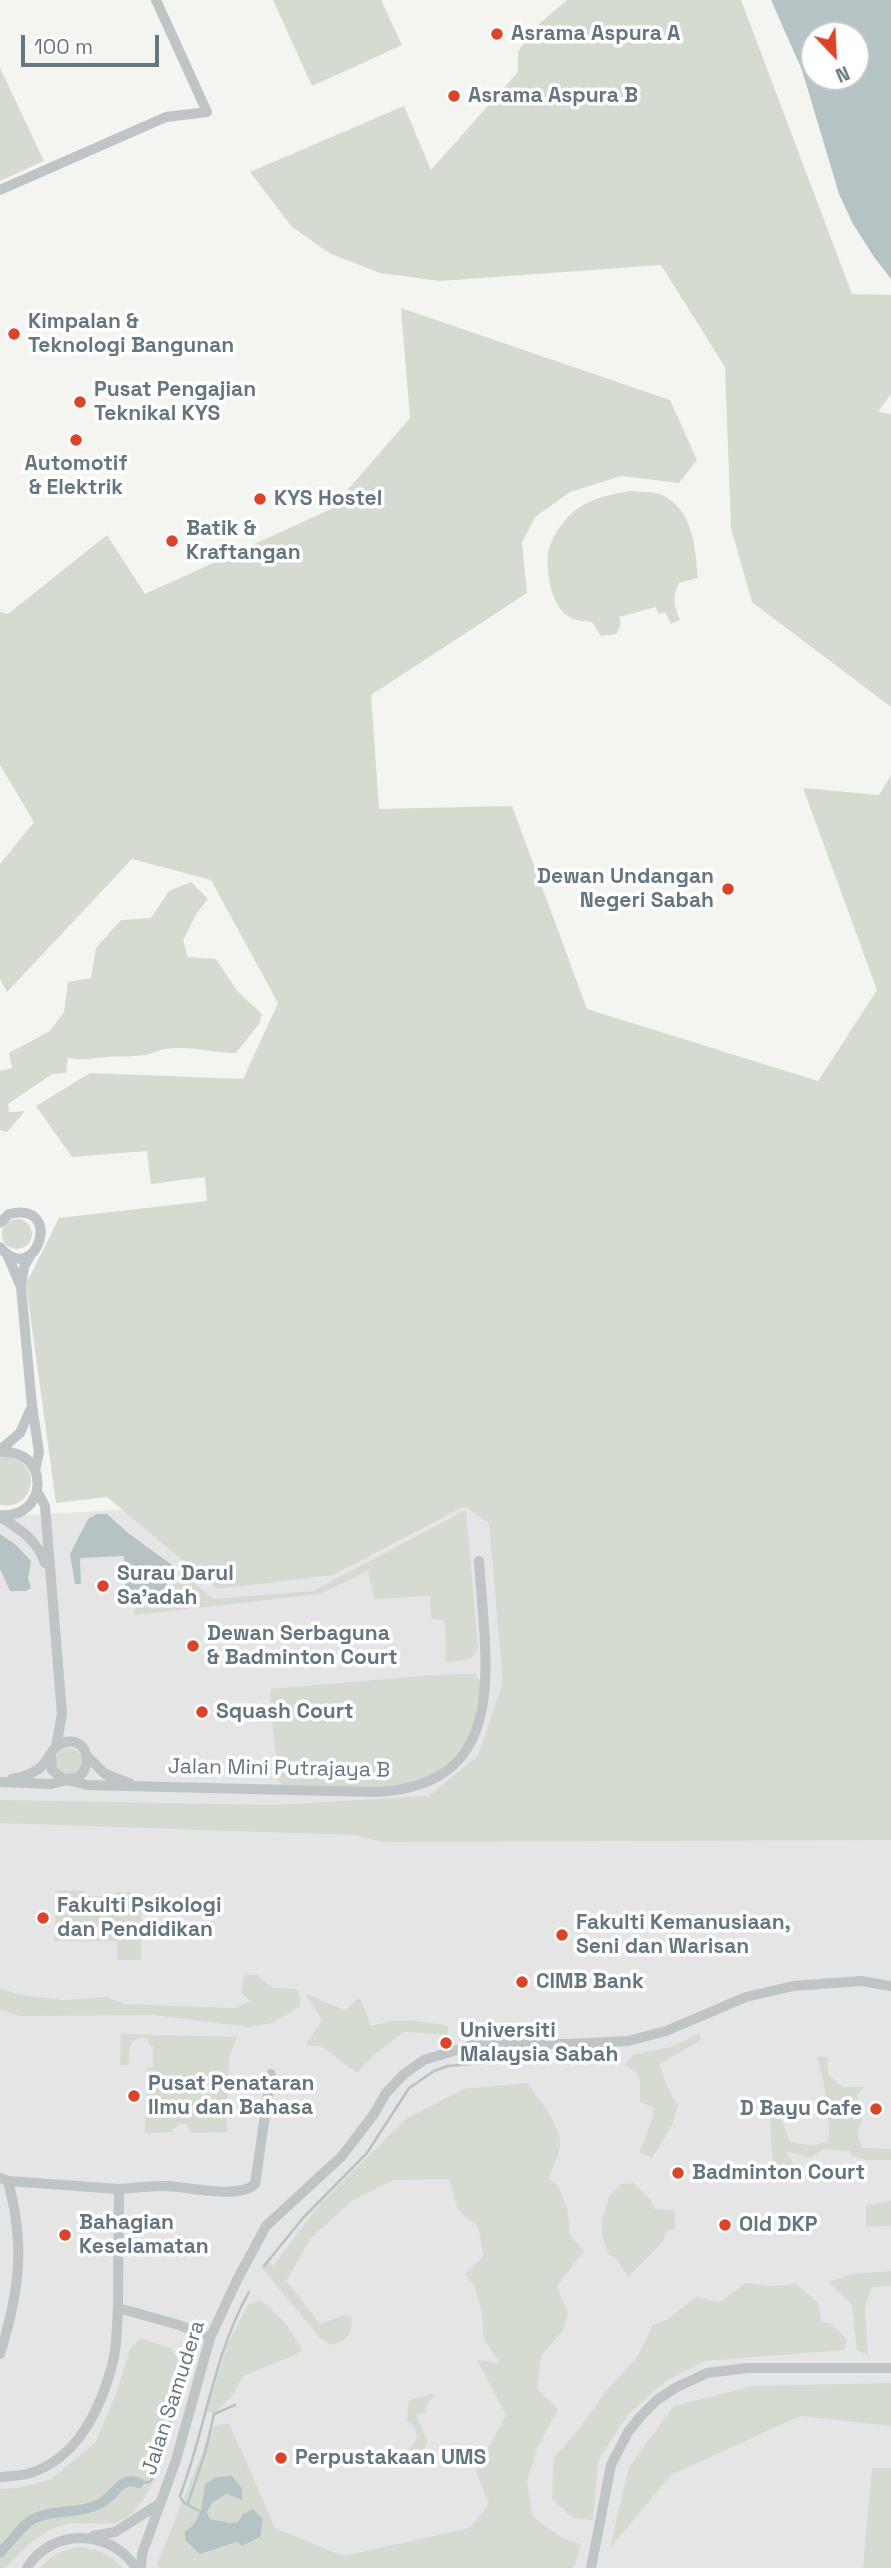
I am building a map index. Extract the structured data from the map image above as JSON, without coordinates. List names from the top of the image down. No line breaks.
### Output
{"streets":{"street":["Jalan Mini Putrajaya B","Jalan Samudera"]},"places":["Asrama Aspura A","Asrama Aspura B","Kimpalan & Teknologi Bangunan","Pusat Pengajian Teknikal KYS","Automotif & Elektrik","KYS Hostel","Batik & Kraftangan","Dewan Undangan Negeri Sabah","Surau Darul Sa'adah","Dewan Serbaguna & Badminton Court","Squash Court","Fakulti Psikologi dan Pendidikan","Fakulti Kemanusiaan, Seni dan Warisan","CIMB Bank","Universiti Malaysia Sabah","Pusat Penataran Ilmu dan Bahasa","D Bayu Cafe","Badminton Court","Old DKP","Bahagian Keselamatan","Perpustakaan UMS"],"scale_bar":"100 m","north":"bottom right"}
